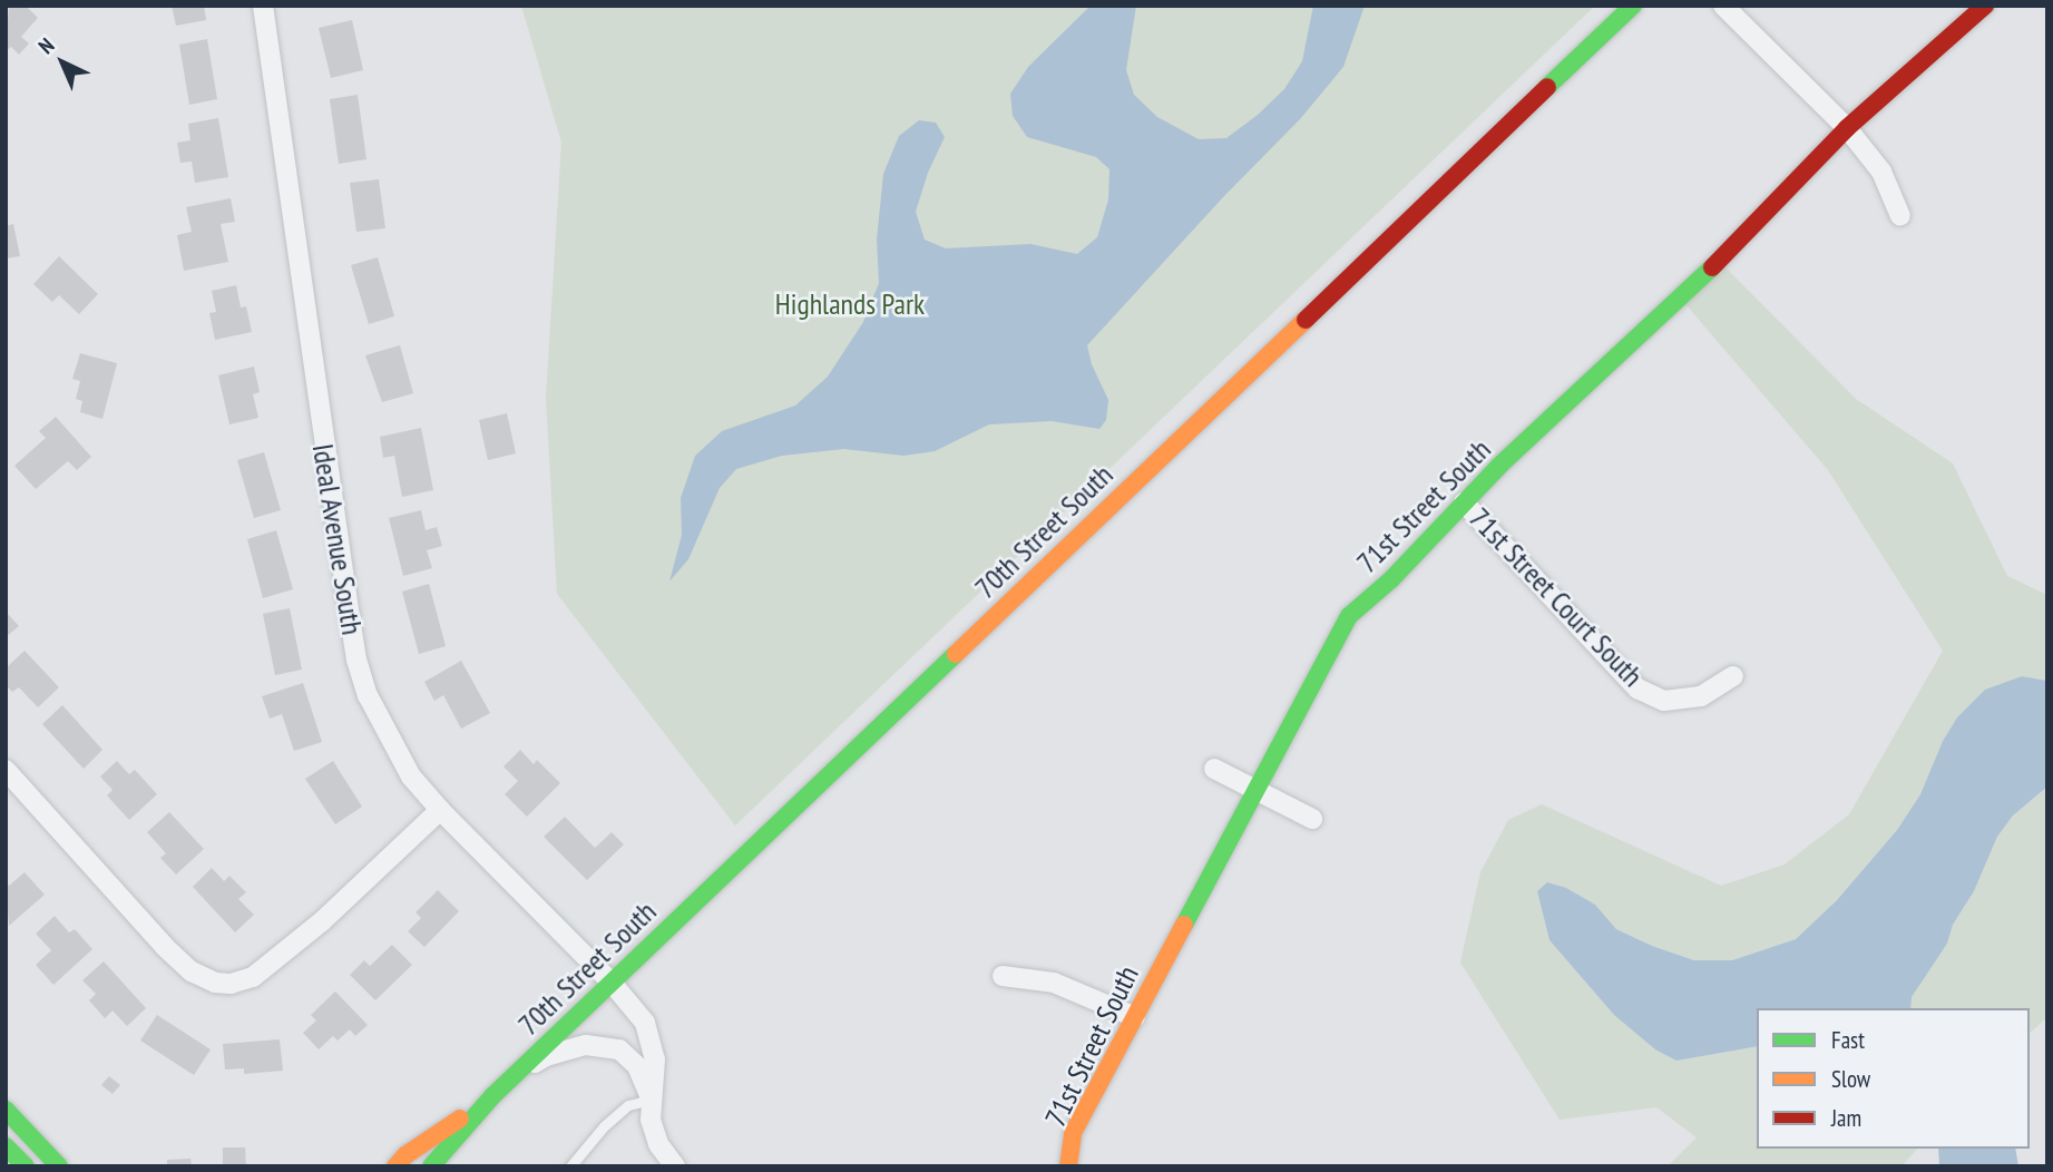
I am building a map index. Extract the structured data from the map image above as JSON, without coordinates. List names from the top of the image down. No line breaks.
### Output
{"streets":{"main road":["71st Street South","70th Street South"],"street":["Ideal Avenue South","71st Street Court South"]},"crossings":[["71st Street South","71st Street Court South"],["70th Street South","Ideal Avenue South"]],"parks":["Highlands Park"],"legend":["Fast","Slow","Jam"],"north":"top left"}
